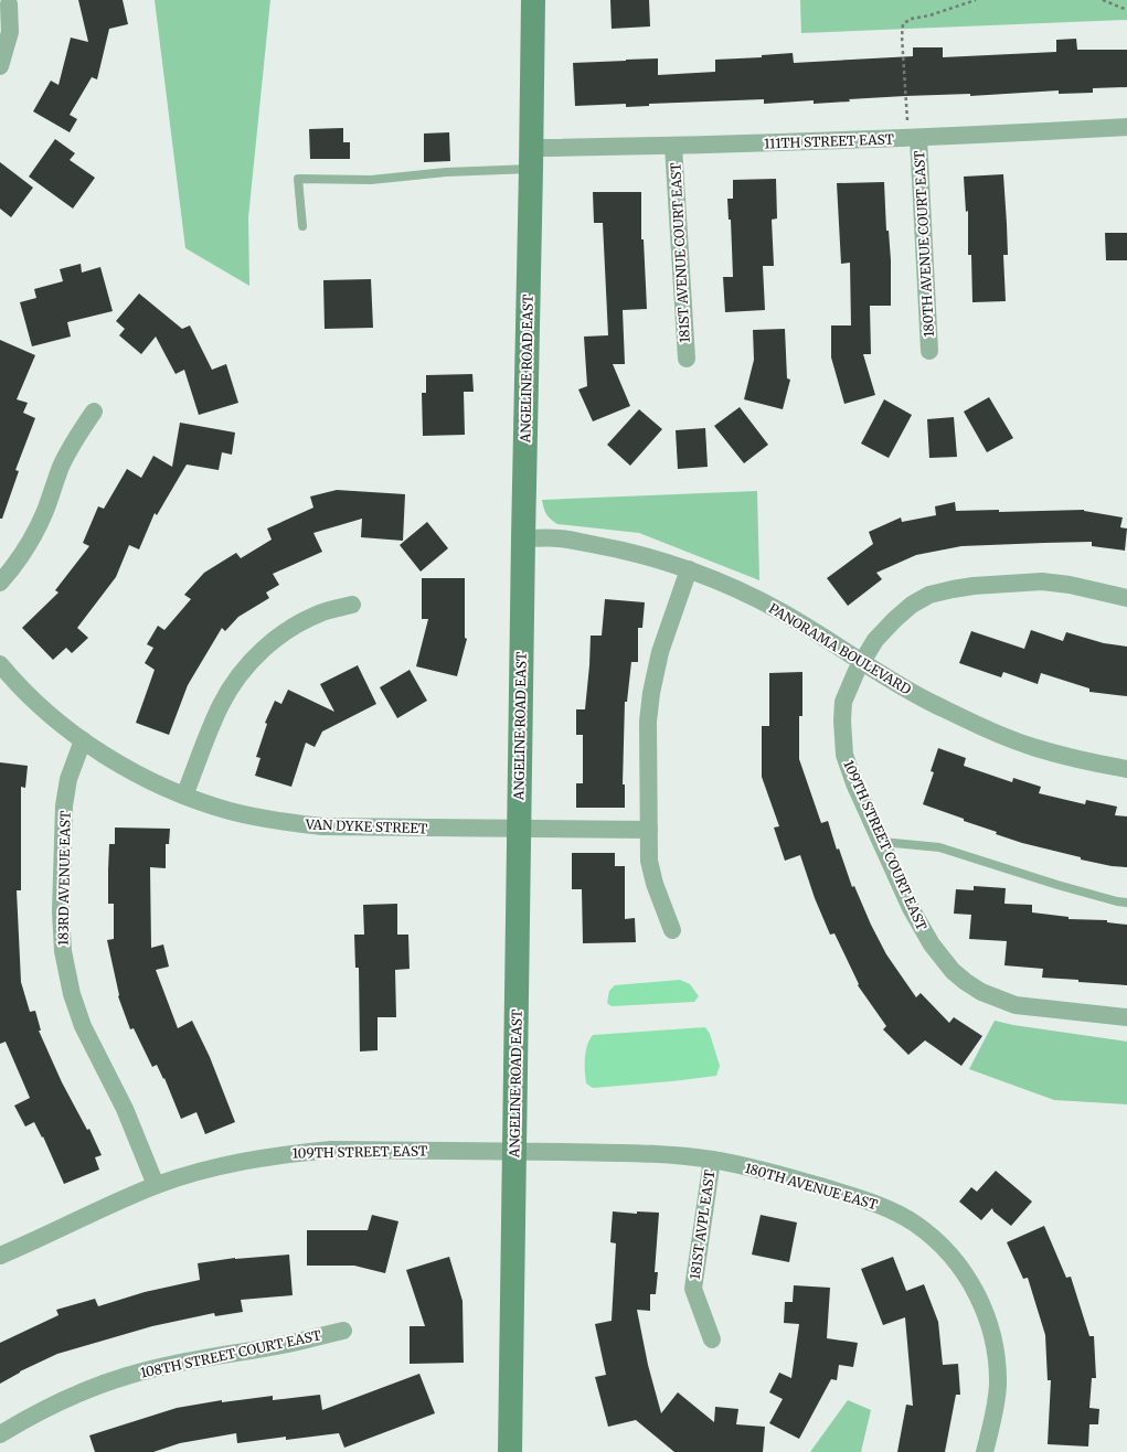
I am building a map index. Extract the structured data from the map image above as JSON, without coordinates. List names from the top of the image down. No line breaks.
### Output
{"streets":{"street":["111TH STREET EAST","180TH AVENUE COURT EAST","181ST AVENUE COURT EAST","ANGELINE ROAD EAST","PANORAMA BOULEVARD","VAN DYKE STREET","109TH STREET COURT EAST","183RD AVENUE EAST","109TH STREET EAST","180TH AVENUE EAST","181ST AVPL EAST","108TH STREET COURT EAST"]},"crossings":[["111TH STREET EAST","180TH AVENUE COURT EAST"],["111TH STREET EAST","181ST AVENUE COURT EAST"],["111TH STREET EAST","ANGELINE ROAD EAST"],["ANGELINE ROAD EAST","PANORAMA BOULEVARD"],["ANGELINE ROAD EAST","VAN DYKE STREET"],["ANGELINE ROAD EAST","109TH STREET EAST"],["PANORAMA BOULEVARD","109TH STREET COURT EAST"],["VAN DYKE STREET","183RD AVENUE EAST"],["183RD AVENUE EAST","109TH STREET EAST"],["109TH STREET EAST","180TH AVENUE EAST"],["109TH STREET EAST","181ST AVPL EAST"],["180TH AVENUE EAST","181ST AVPL EAST"]]}
